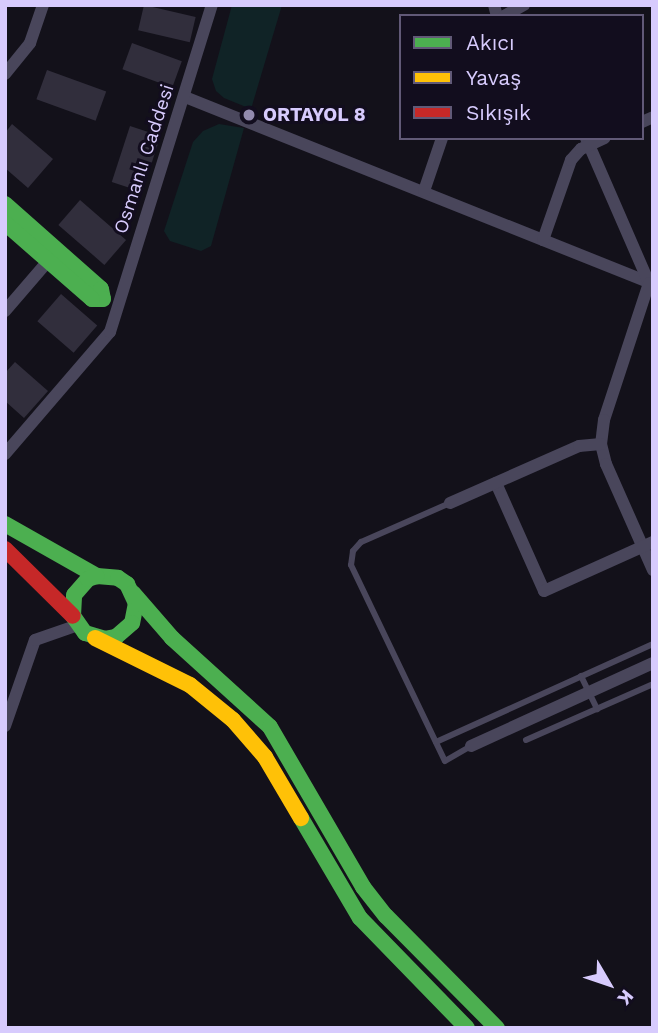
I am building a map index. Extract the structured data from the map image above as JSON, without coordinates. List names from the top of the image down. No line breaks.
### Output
{"streets":{"street":["Osmanlı Caddesi"]},"places":["ORTAYOL 8"],"legend":["Akıcı","Yavaş","Sıkışık"],"north":"bottom right"}
